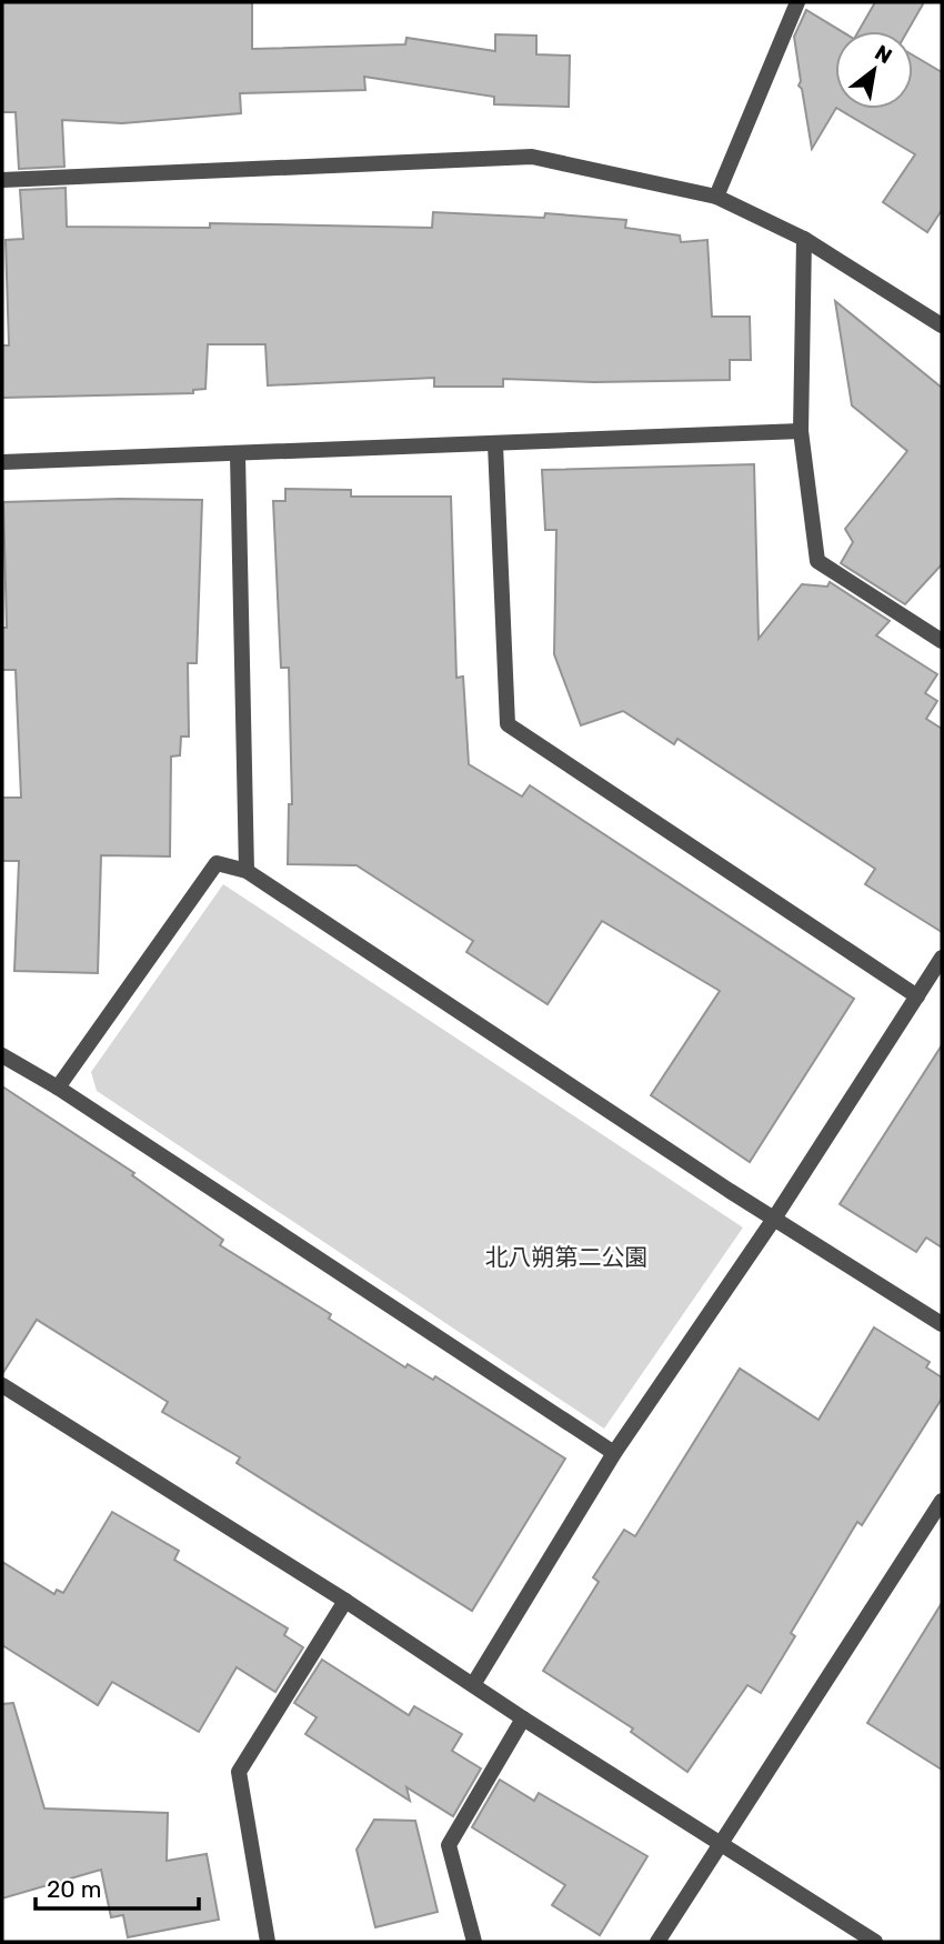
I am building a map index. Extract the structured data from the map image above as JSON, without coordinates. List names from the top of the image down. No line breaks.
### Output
{"parks":["北八朔第二公園"],"scale_bar":"20 m","north":"top right"}
